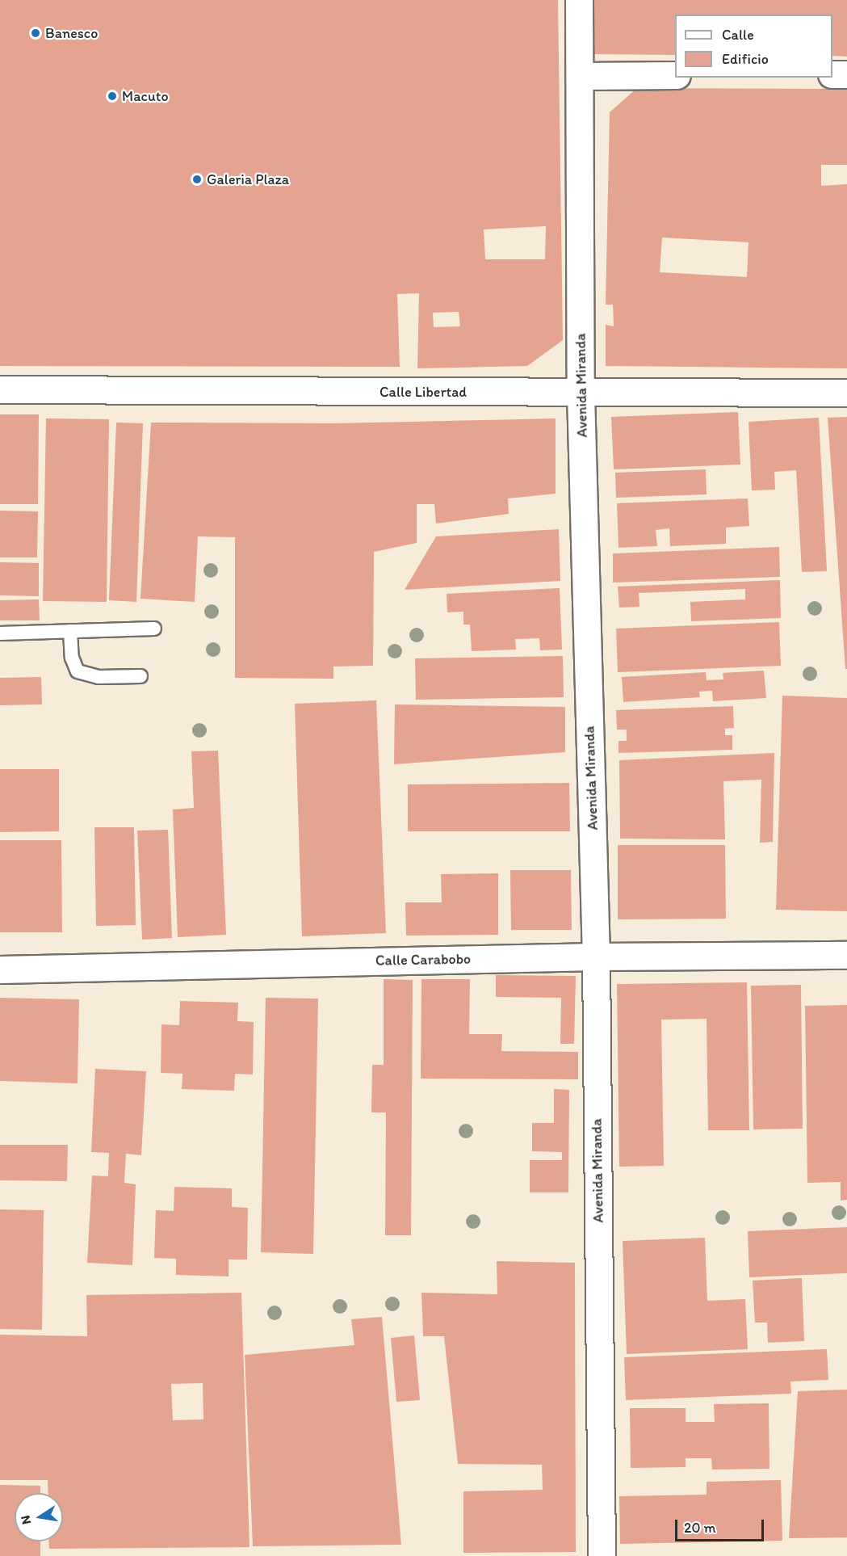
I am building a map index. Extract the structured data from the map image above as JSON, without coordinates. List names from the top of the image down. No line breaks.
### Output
{"streets":{"street":["Avenida Miranda","Calle Libertad","Calle Carabobo"]},"crossings":[["Avenida Miranda","Calle Libertad"],["Avenida Miranda","Calle Carabobo"]],"places":["Banesco","Macuto","Galeria Plaza"],"legend":["Calle","Edificio"],"scale_bar":"20 m","north":"left"}
